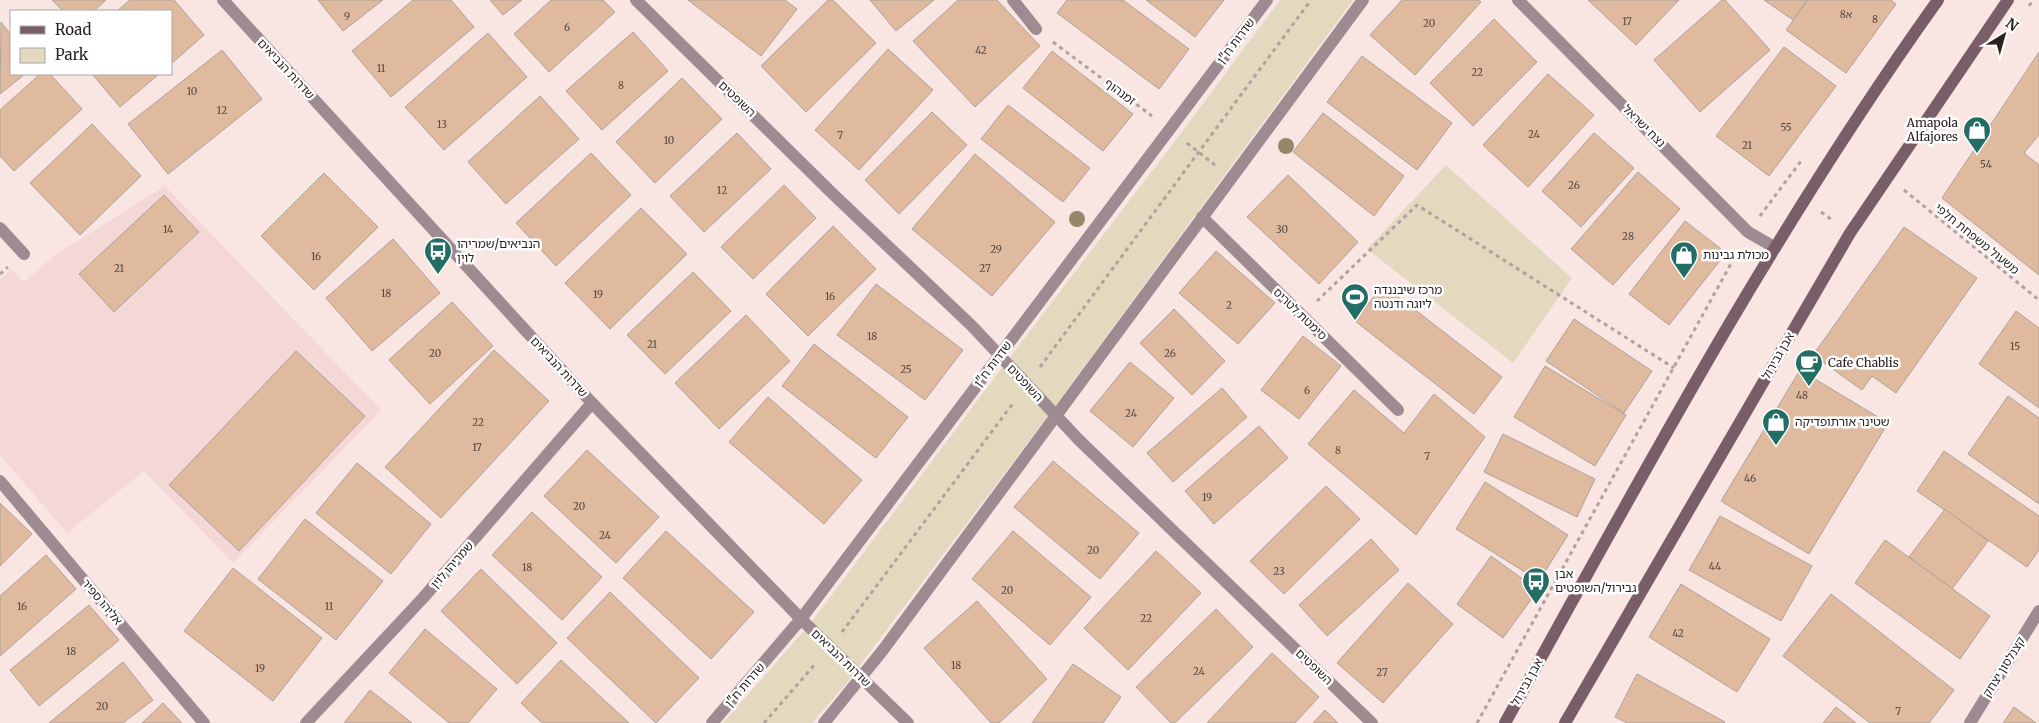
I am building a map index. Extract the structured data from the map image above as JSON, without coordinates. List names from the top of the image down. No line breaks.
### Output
{"streets":{"main road":["אבן גבירול"],"street":["שדרות ח\"ן","שדרות הנביאים","השופטים","נצח ישראל","סימטת לטריס","שמריהו לוין","אליהו ספיר","קצנלסון יצחק"],"path":["זמנהוף","משעול משפחת חלפי"]},"crossings":[["שדרות ח\"ן","שדרות הנביאים"],["שדרות ח\"ן","זמנהוף"],["שדרות ח\"ן","השופטים"],["שדרות הנביאים","שמריהו לוין"],["נצח ישראל","אבן גבירול"]],"places":{"shop":["Amapola Alfajores","מכולת גבינות","שטינר אורתופדיקה"],"bus stop":["הנביאים/שמריהו לוין","אבן גבירול/השופטים"],"sports":["מרכז שיבננדה ליוגה ודנטה"],"cafe":["Cafe Chablis"]},"house_numbers":["8א","9","8","17","20","6","42","11","22","8","10","12","13","55","24","7","10","21","54","26","12","14","30","28","29","16","21","27","18","19","16","2","18","21","15","20","26","25","6","48","24","22","17","8","7","46","19","20","24","20","44","18","23","20","16","11","22","42","18","18","19","24","27","20","7"],"legend":["Road","Park"],"north":"top right"}
